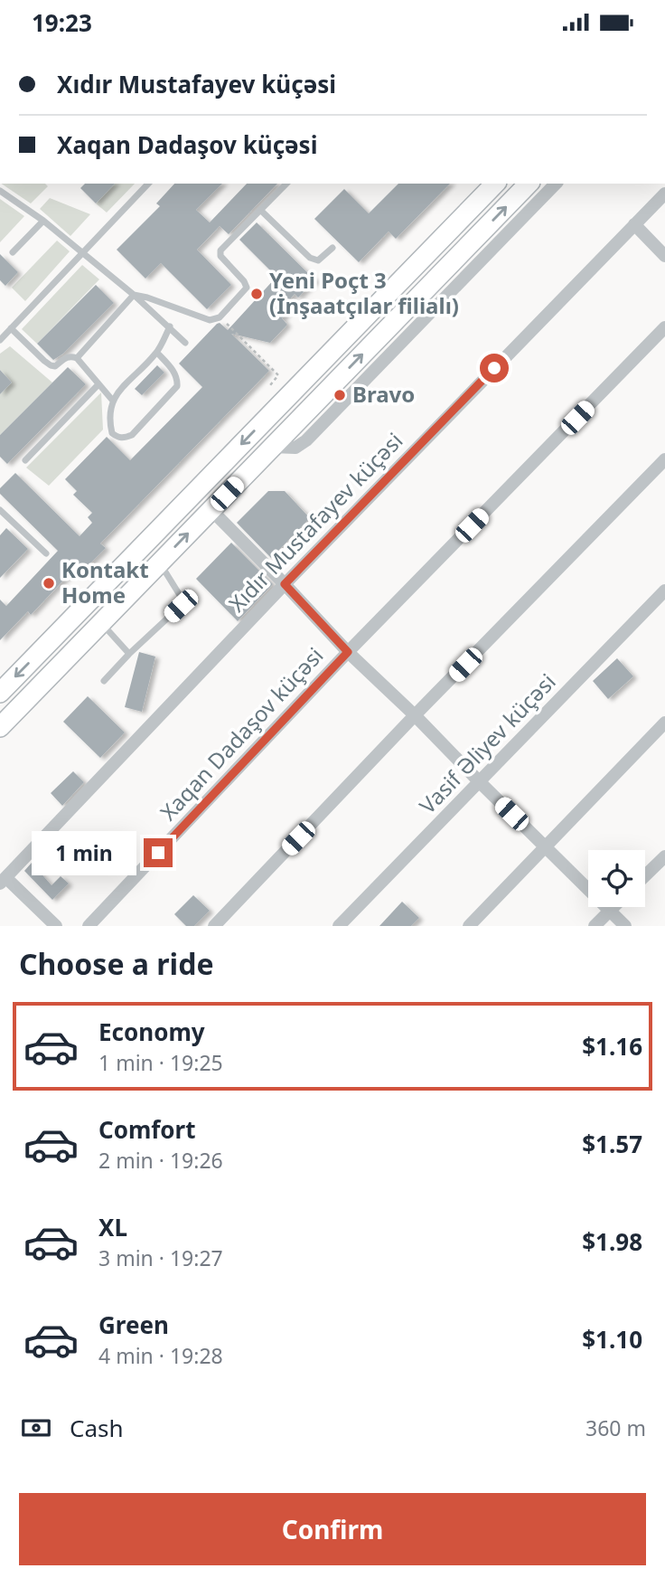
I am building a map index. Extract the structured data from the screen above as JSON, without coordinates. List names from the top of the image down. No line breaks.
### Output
{"streets":{"street":["Xıdır Mustafayev küçəsi","Xaqan Dadaşov küçəsi","Vasif Əliyev küçəsi"]},"places":["Yeni Poçt 3 (İnşaatçılar filialı)","Bravo","Kontakt Home"],"page":{"status":"19:23","banner":["Xıdır Mustafayev küçəsi","Xaqan Dadaşov küçəsi"],"bubble":"1 min","heading":"Choose a ride","list":[{"name":"Economy","note":"1 min · 19:25","value":"$1.16"},{"name":"Comfort","note":"2 min · 19:26","value":"$1.57"},{"name":"XL","note":"3 min · 19:27","value":"$1.98"},{"name":"Green","note":"4 min · 19:28","value":"$1.10"}],"pay":["Cash","360 m"],"buttons":"Confirm"}}
